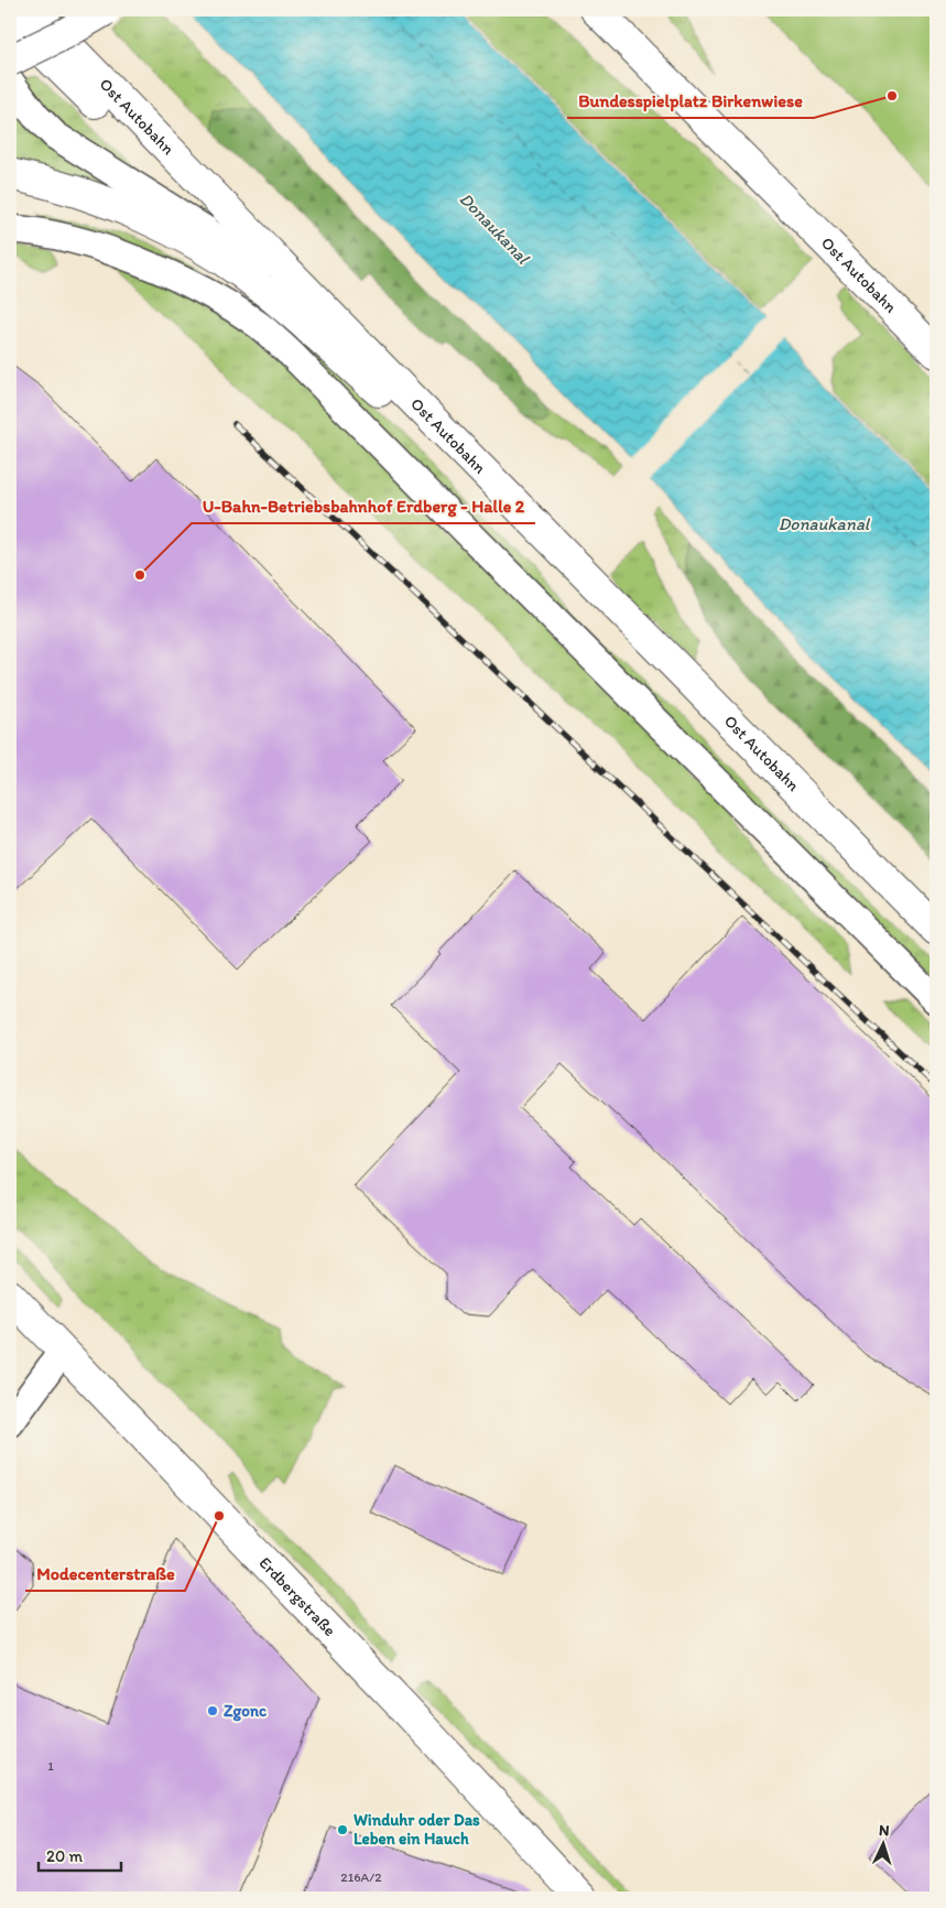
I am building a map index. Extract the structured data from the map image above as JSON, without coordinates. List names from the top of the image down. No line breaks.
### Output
{"streets":{"main road":["Ost Autobahn","Erdbergstraße"]},"water":["Donaukanal"],"places":["Bundesspielplatz Birkenwiese","U-Bahn-Betriebsbahnhof Erdberg - Halle 2","Modecenterstraße","Zgonc","Winduhr oder Das Leben ein Hauch"],"house_numbers":["1","216A/2"],"scale_bar":"20 m","north":"top"}
